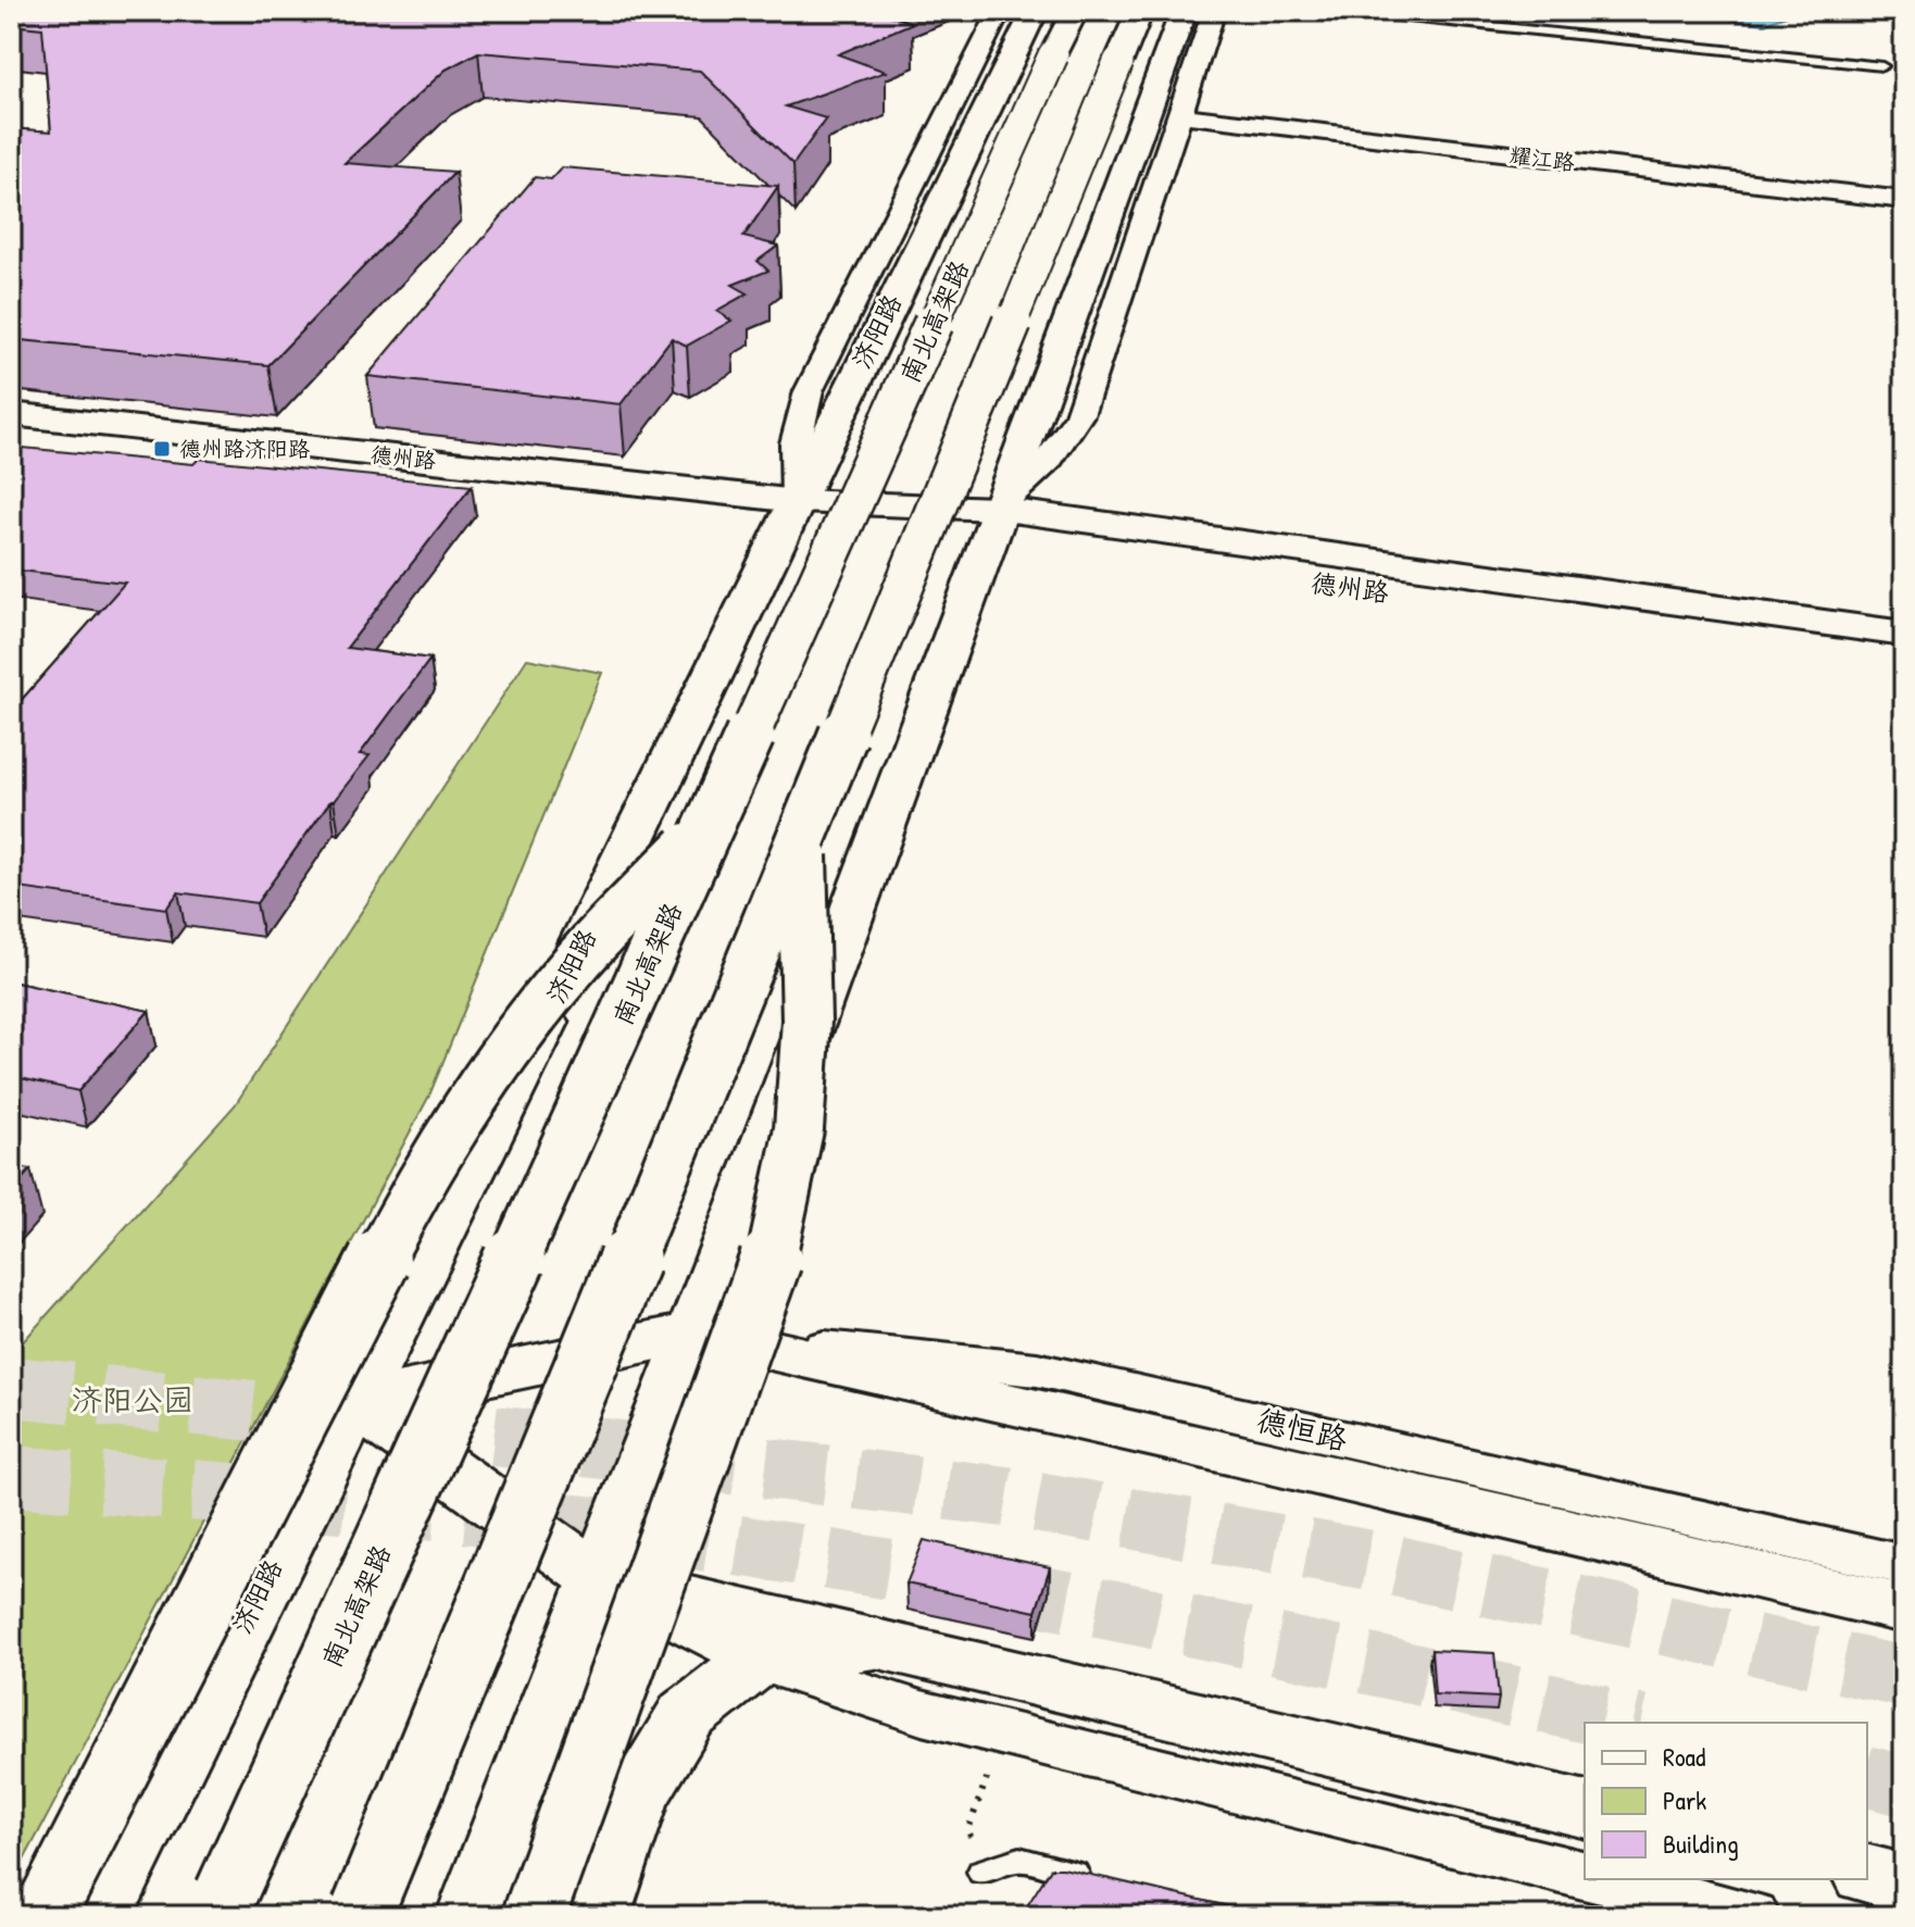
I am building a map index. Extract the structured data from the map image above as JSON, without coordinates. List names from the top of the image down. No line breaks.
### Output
{"streets":{"main road":["南北高架路","济阳路","德州路"],"street":["耀江路","德恒路"]},"crossings":[["济阳路","德州路"]],"parks":["济阳公园"],"places":{"transit":["德州路济阳路"]},"legend":["Road","Park","Building"]}
